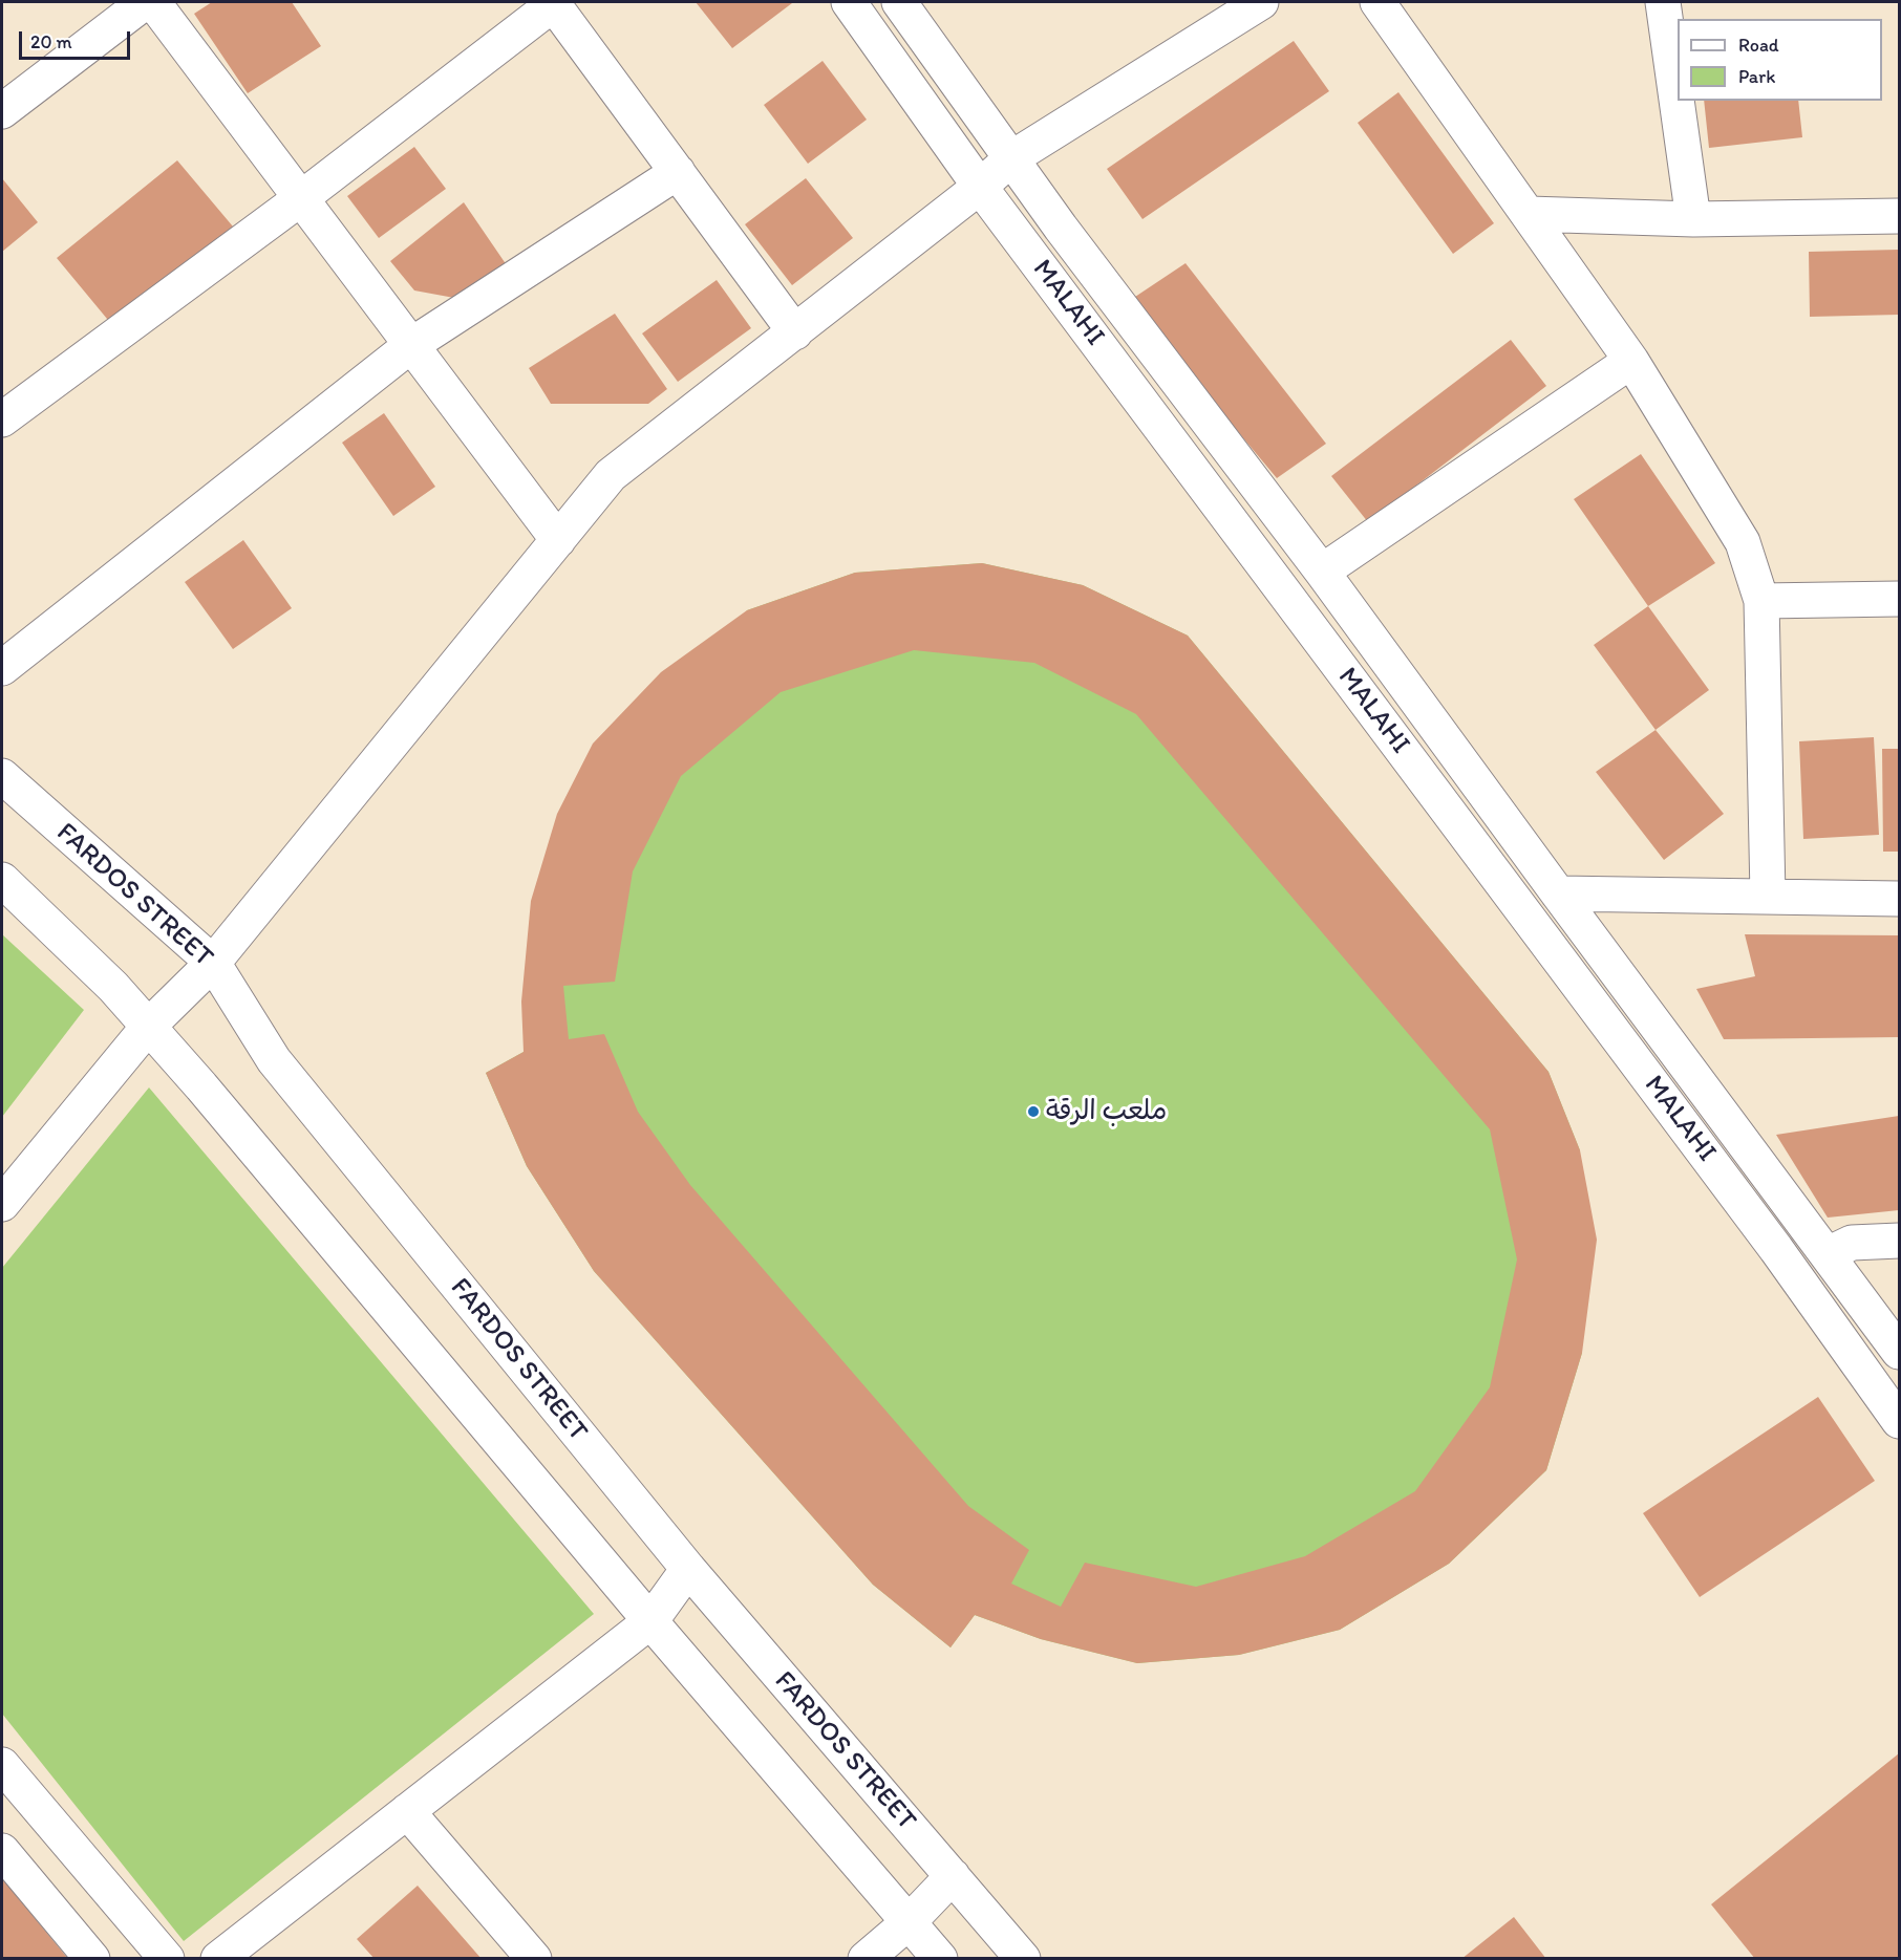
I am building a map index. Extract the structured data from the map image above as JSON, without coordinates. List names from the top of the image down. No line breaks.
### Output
{"streets":{"street":["MALAHI","FARDOS STREET"]},"places":["ملعب الرقة"],"legend":["Road","Park"],"scale_bar":"20 m"}
